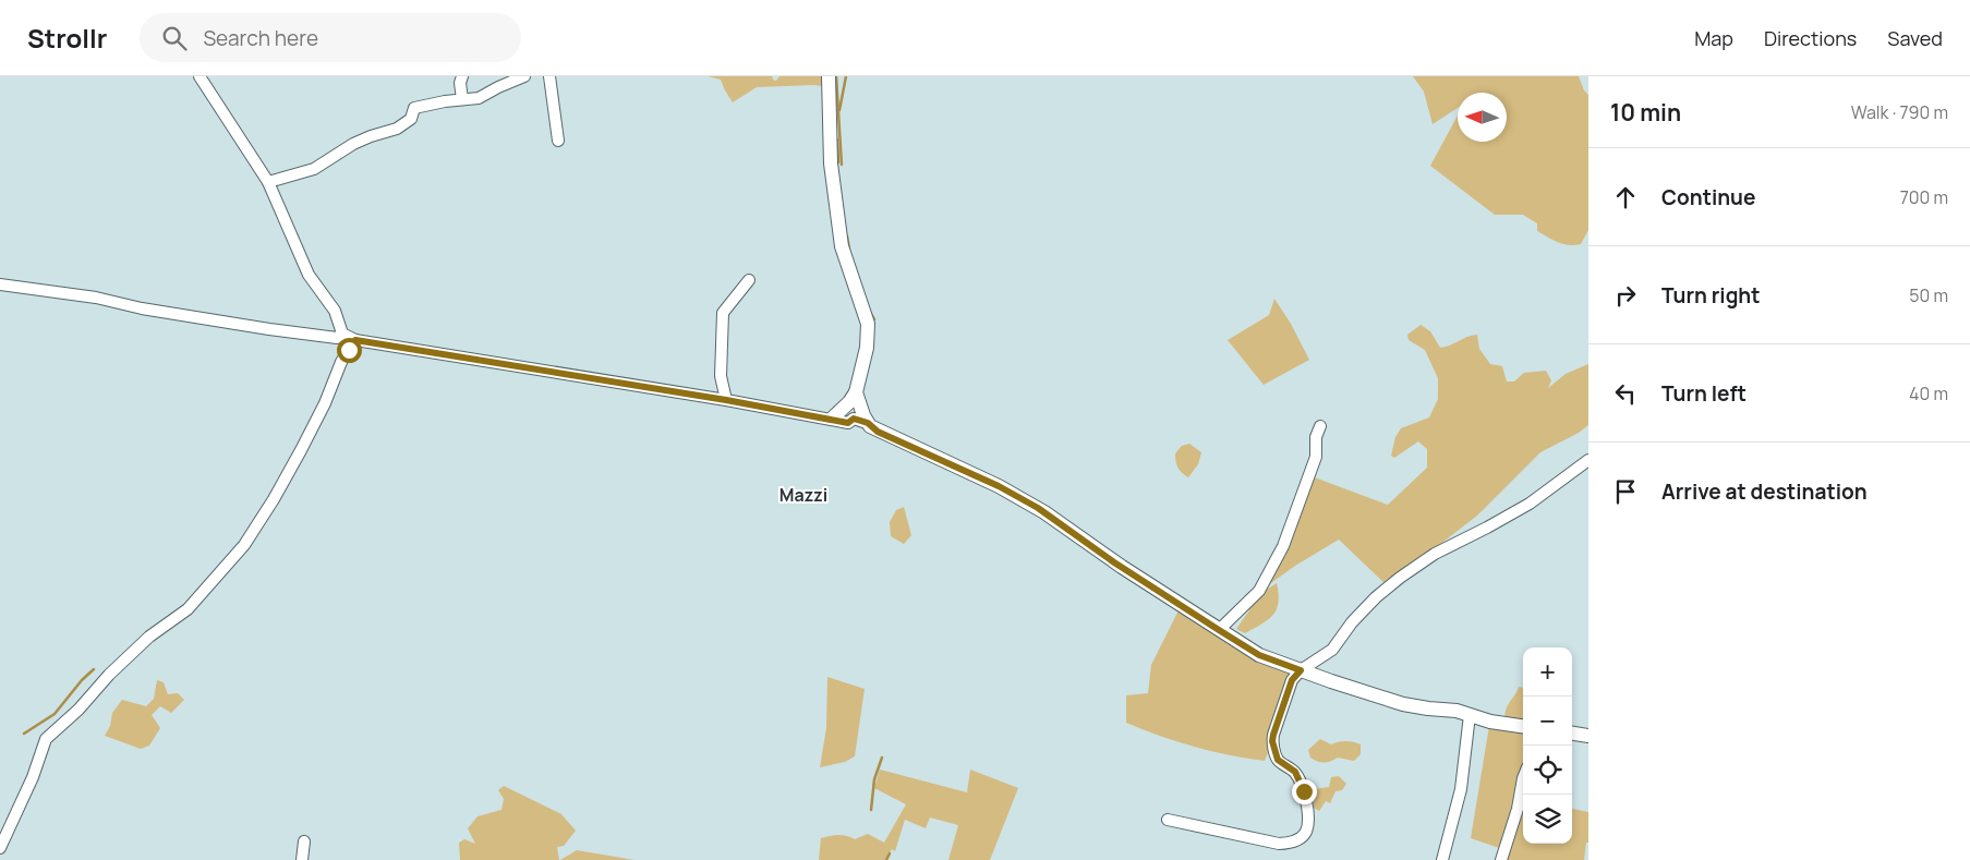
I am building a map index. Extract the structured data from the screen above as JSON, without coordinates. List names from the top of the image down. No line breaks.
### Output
{"districts":["Mazzi"],"north":"left","page":{"header":"Strollr","search":"Search here","nav":["Map","Directions","Saved"],"heading":["10 min","Walk · 790 m"],"list":[["Continue","700 m"],["Turn right","50 m"],["Turn left","40 m"],"Arrive at destination"],"map_buttons":["+","−"]}}
